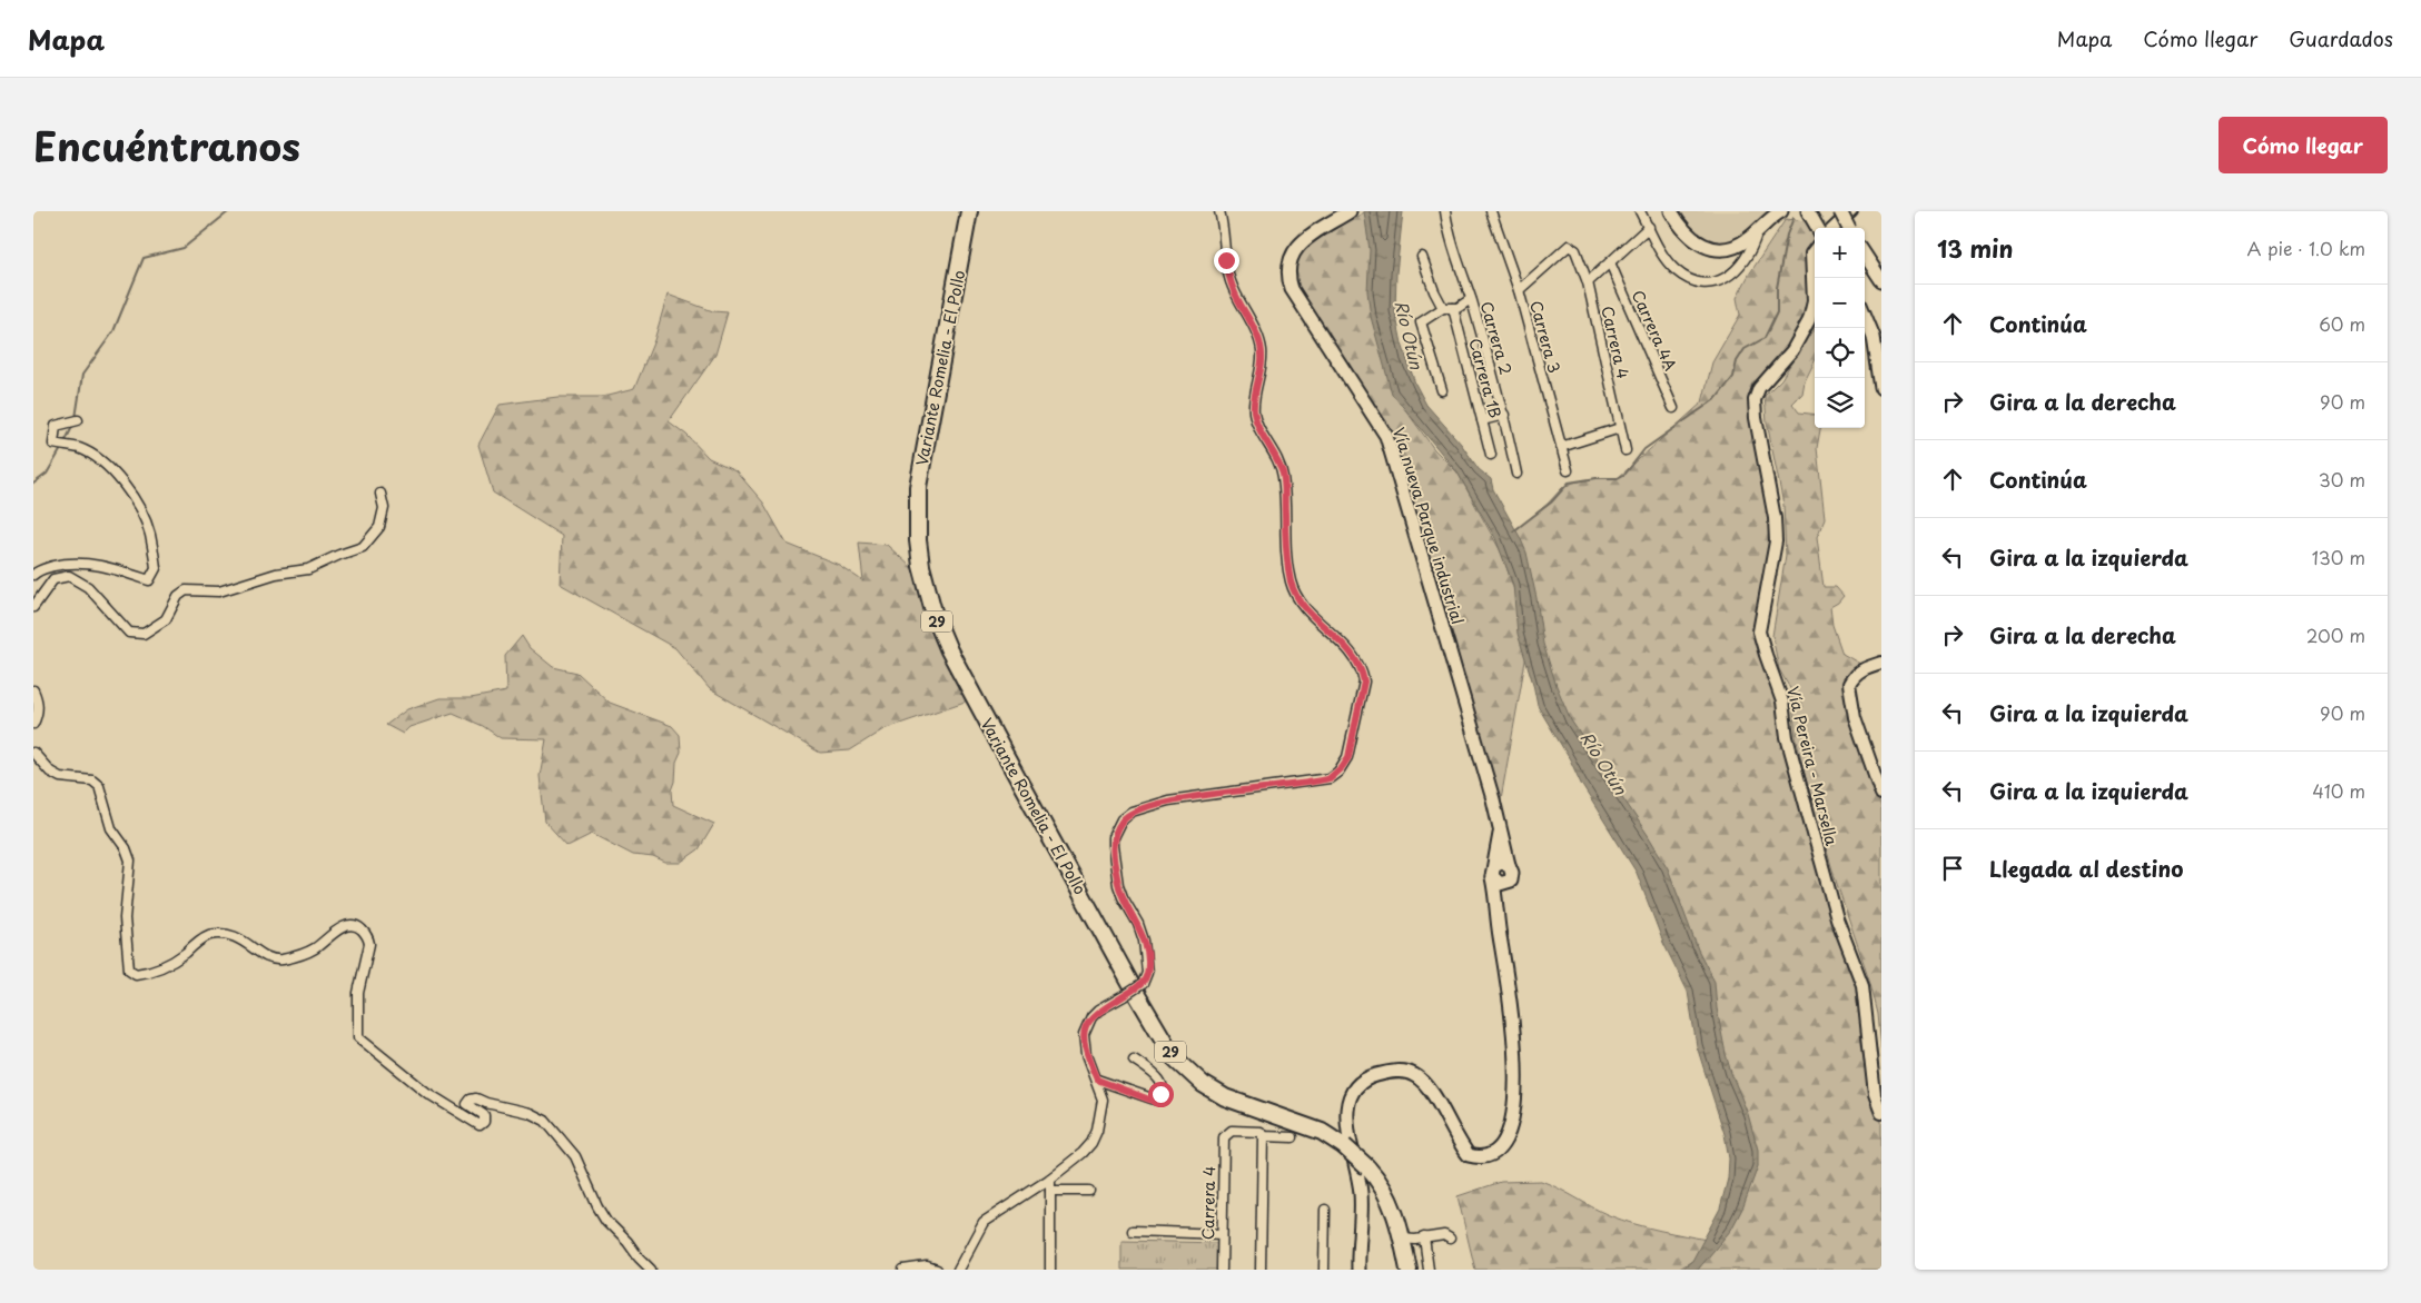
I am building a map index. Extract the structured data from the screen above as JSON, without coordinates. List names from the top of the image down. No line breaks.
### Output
{"streets":{"highway":["Variante Romelia - El Pollo","29"],"main road":["Vía nueva Parque industrial"],"street":["Carrera 4A","Carrera 3","Carrera 2","Carrera 4","Carrera 1B","Vía Pereira - Marsella"]},"crossings":[["Carrera 3","Carrera 4"]],"water":["Río Otún"],"page":{"header":"Mapa","nav":["Mapa","Cómo llegar","Guardados"],"title":"Encuéntranos","buttons":"Cómo llegar","heading":["13 min","A pie · 1.0 km"],"map_buttons":["+","−"],"list":[["Continúa","60 m"],["Gira a la derecha","90 m"],["Continúa","30 m"],["Gira a la izquierda","130 m"],["Gira a la derecha","200 m"],["Gira a la izquierda","90 m"],["Gira a la izquierda","410 m"],"Llegada al destino"]}}
